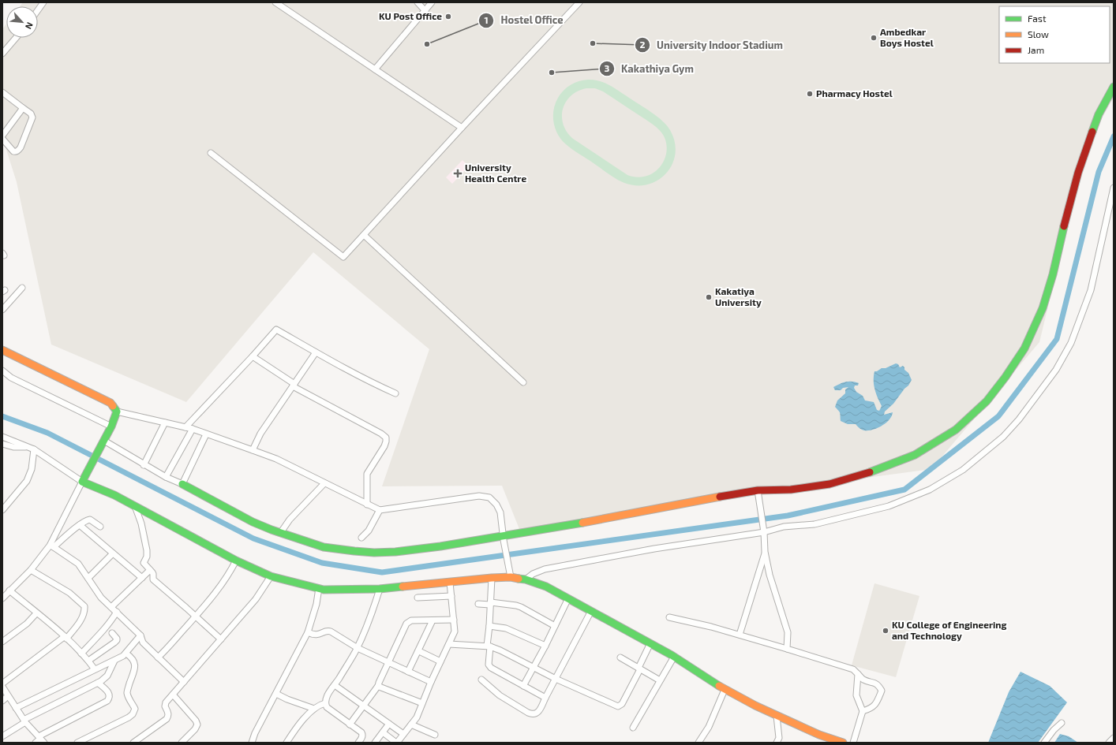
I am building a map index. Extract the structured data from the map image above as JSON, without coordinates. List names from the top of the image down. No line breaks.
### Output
{"places":{"other":["KU Post Office","Ambedkar Boys Hostel","University Indoor Stadium","Hostel Office","Kakathiya Gym","Pharmacy Hostel","Kakatiya University","KU College of Engineering and Technology"],"health":["University Health Centre"]},"legend":["Fast","Slow","Jam"],"north":"bottom right"}
